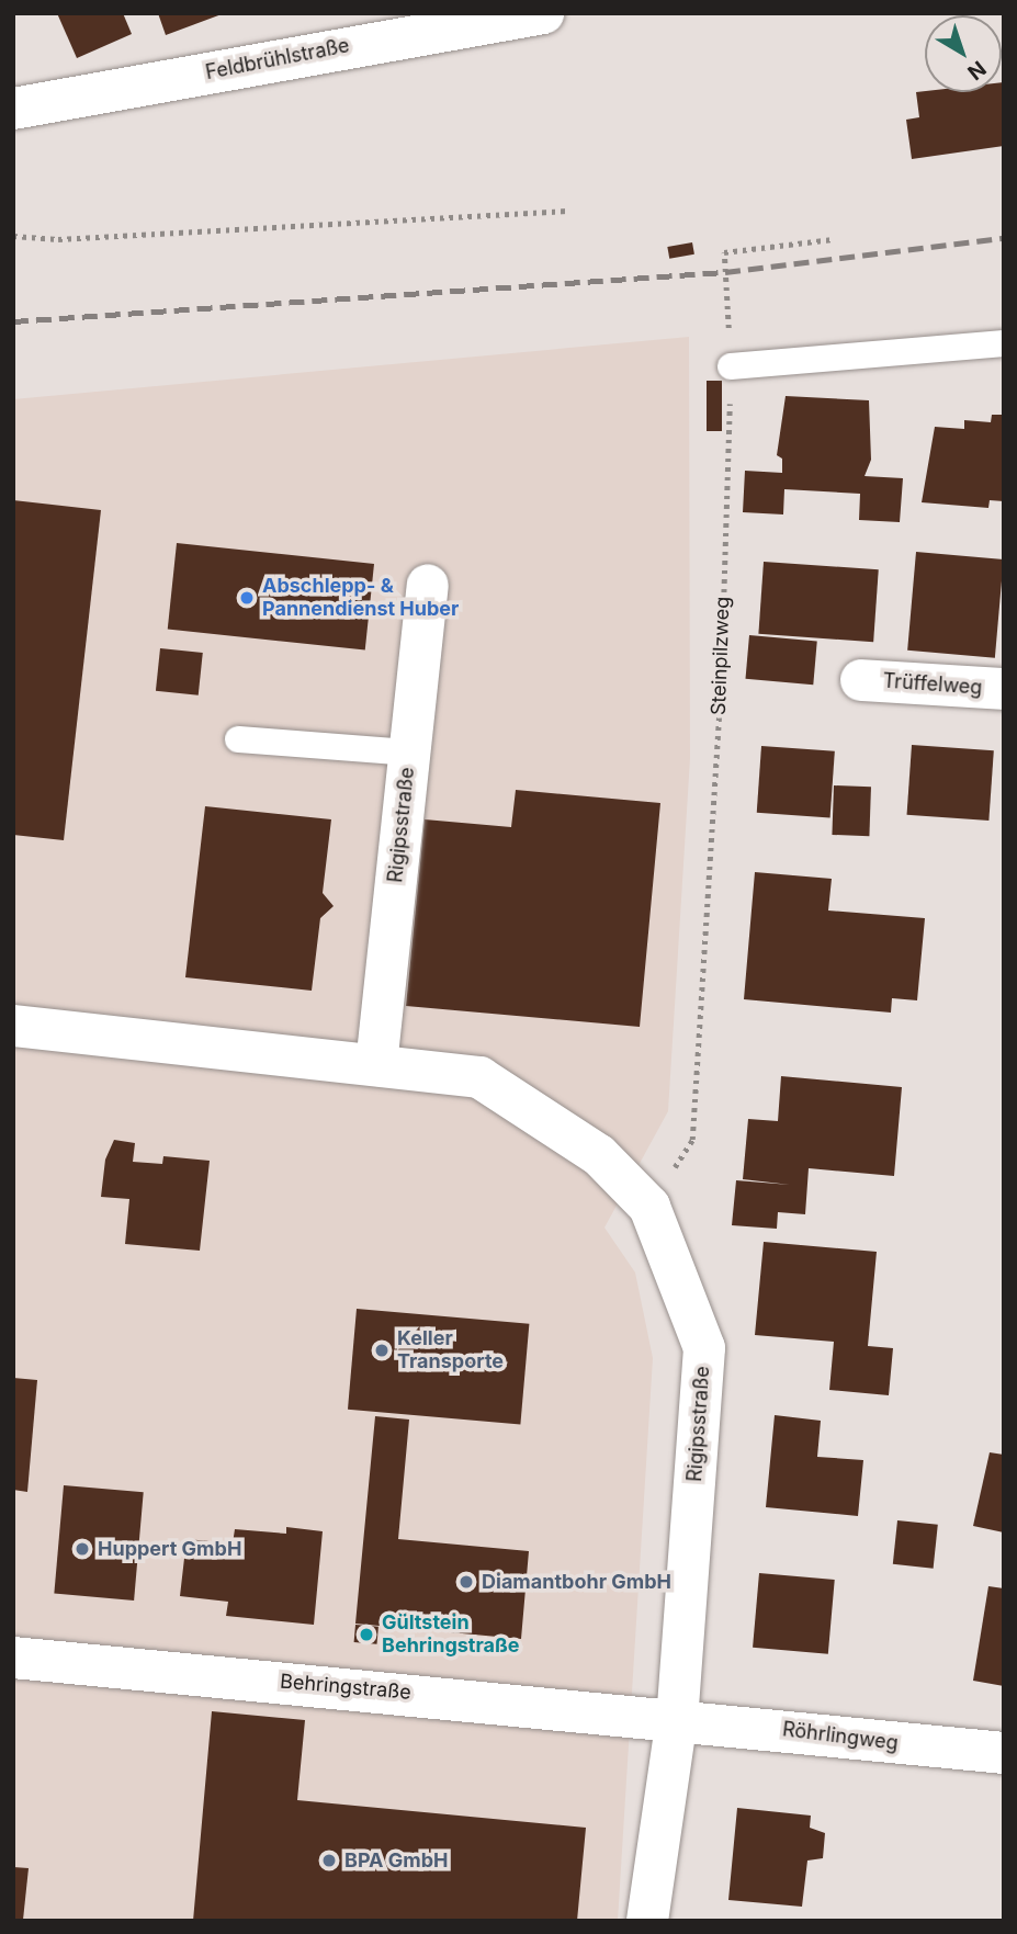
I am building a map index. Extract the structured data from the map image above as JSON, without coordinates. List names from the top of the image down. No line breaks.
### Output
{"streets":{"street":["Feldbrühlstraße","Trüffelweg","Rigipsstraße","Behringstraße","Röhrlingweg"],"path":["Steinpilzweg"]},"crossings":[["Steinpilzweg","Rigipsstraße"],["Rigipsstraße","Behringstraße"],["Rigipsstraße","Röhrlingweg"],["Behringstraße","Röhrlingweg"]],"places":["Abschlepp- & Pannendienst Huber","Keller Transporte","Huppert GmbH","Diamantbohr GmbH","Gültstein Behringstraße","BPA GmbH"],"north":"bottom right"}
